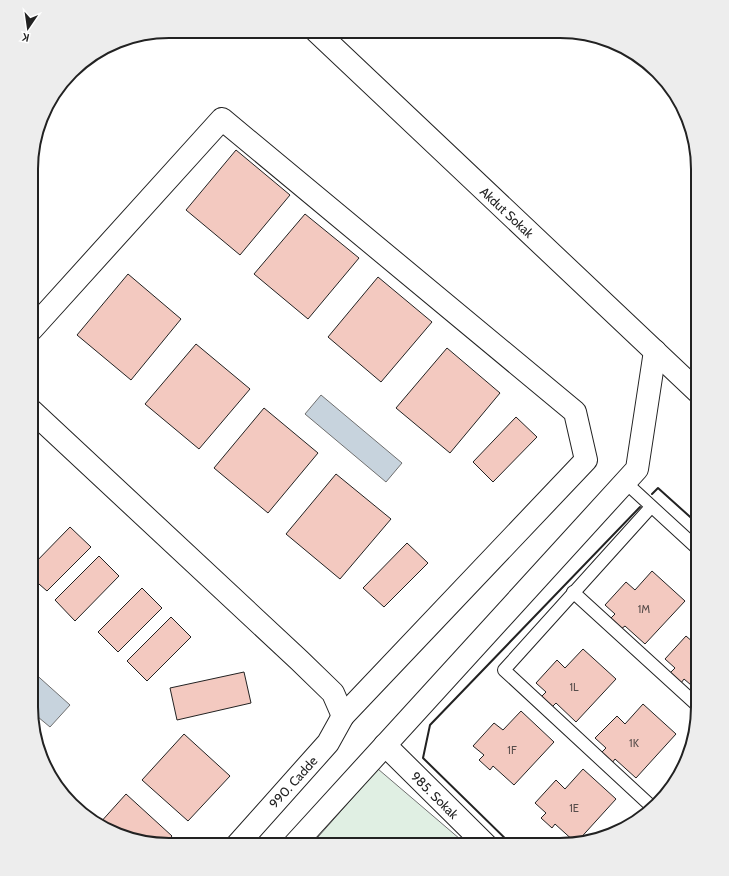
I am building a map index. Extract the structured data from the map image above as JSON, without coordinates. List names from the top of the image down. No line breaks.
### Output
{"streets":{"street":["Akdut Sokak","990. Cadde","985. Sokak"]},"house_numbers":["1M","1L","1K","1F","1E"],"north":"bottom"}
